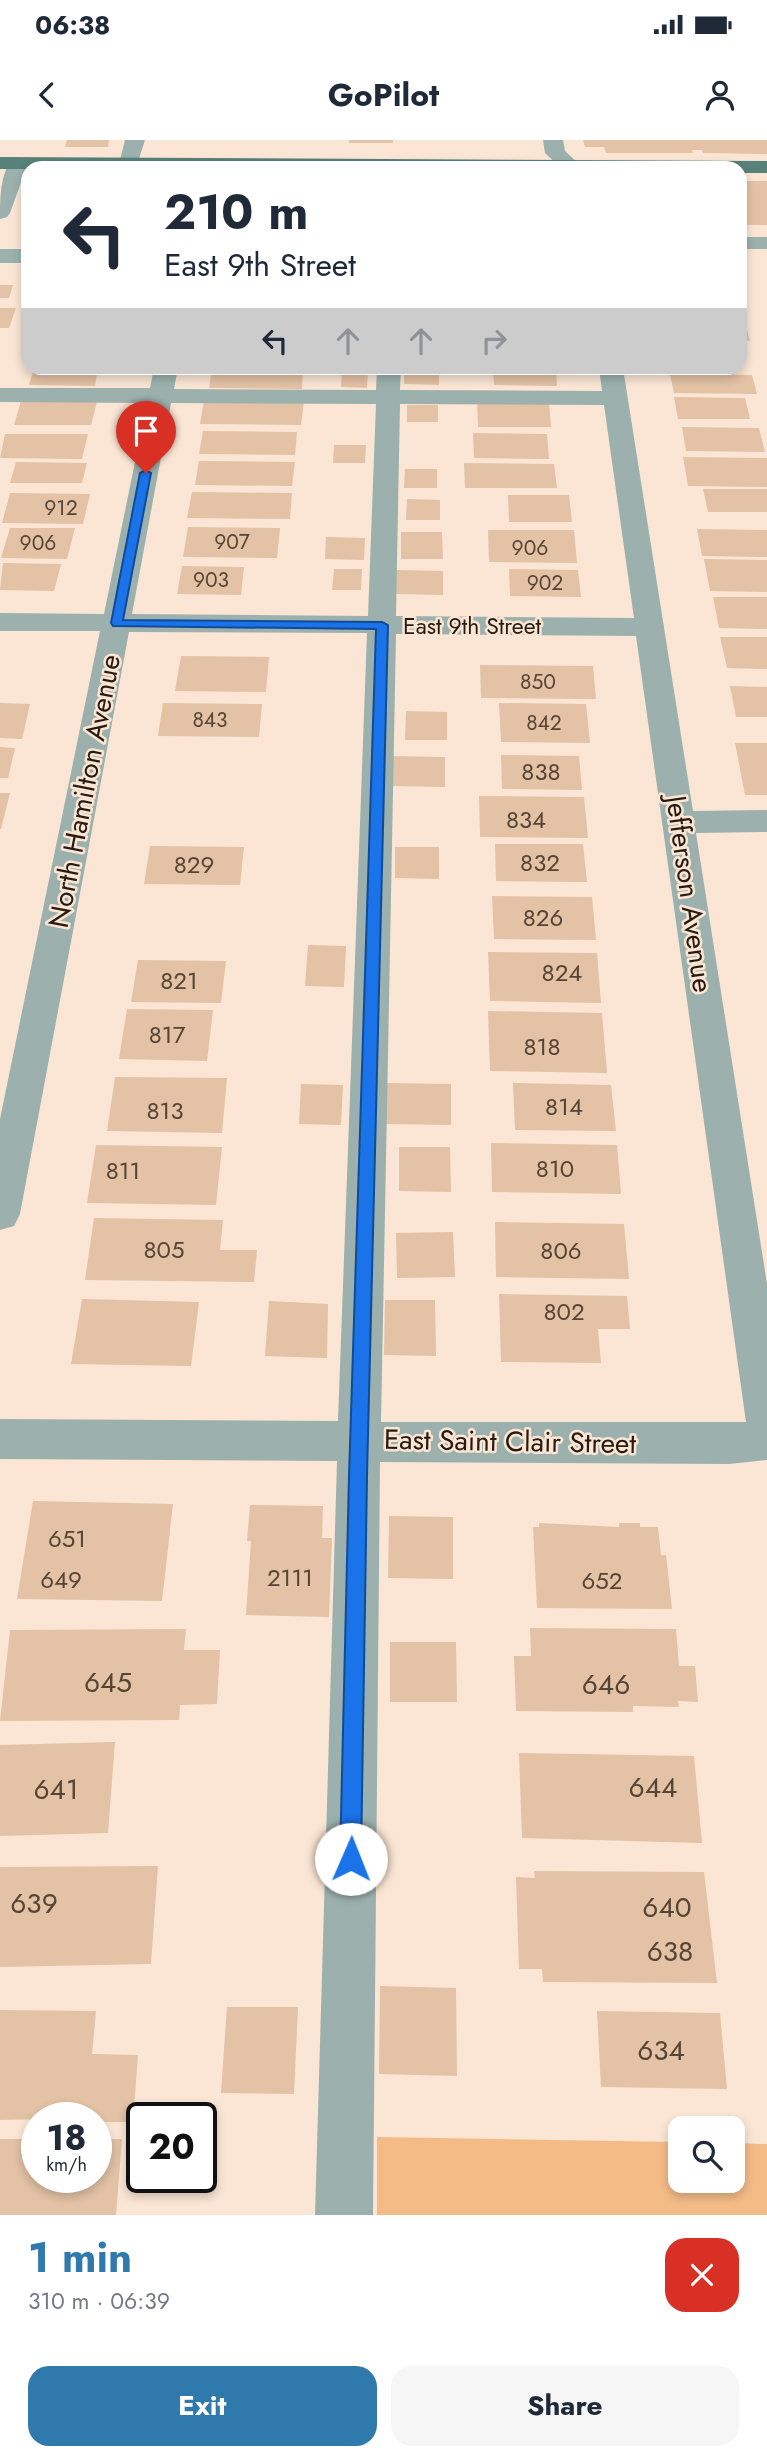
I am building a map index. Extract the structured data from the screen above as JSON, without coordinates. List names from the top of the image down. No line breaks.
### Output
{"streets":{"street":["East 9th Street","North Hamilton Avenue","Jefferson Avenue","East Saint Clair Street"]},"crossings":[["East 9th Street","North Hamilton Avenue"],["East 9th Street","Jefferson Avenue"]],"house_numbers":["912","907","906","906","903","902","850","843","842","838","834","832","829","826","824","821","817","818","814","813","810","811","805","806","802","651","2111","649","652","645","646","644","641","639","640","638","634"],"page":{"status":"06:38","header":"GoPilot","turn":["210 m","East 9th Street"],"speed":"18 km/h","limit":"20","heading":["1 min","310 m · 06:39"],"buttons":["Exit","Share"]}}
